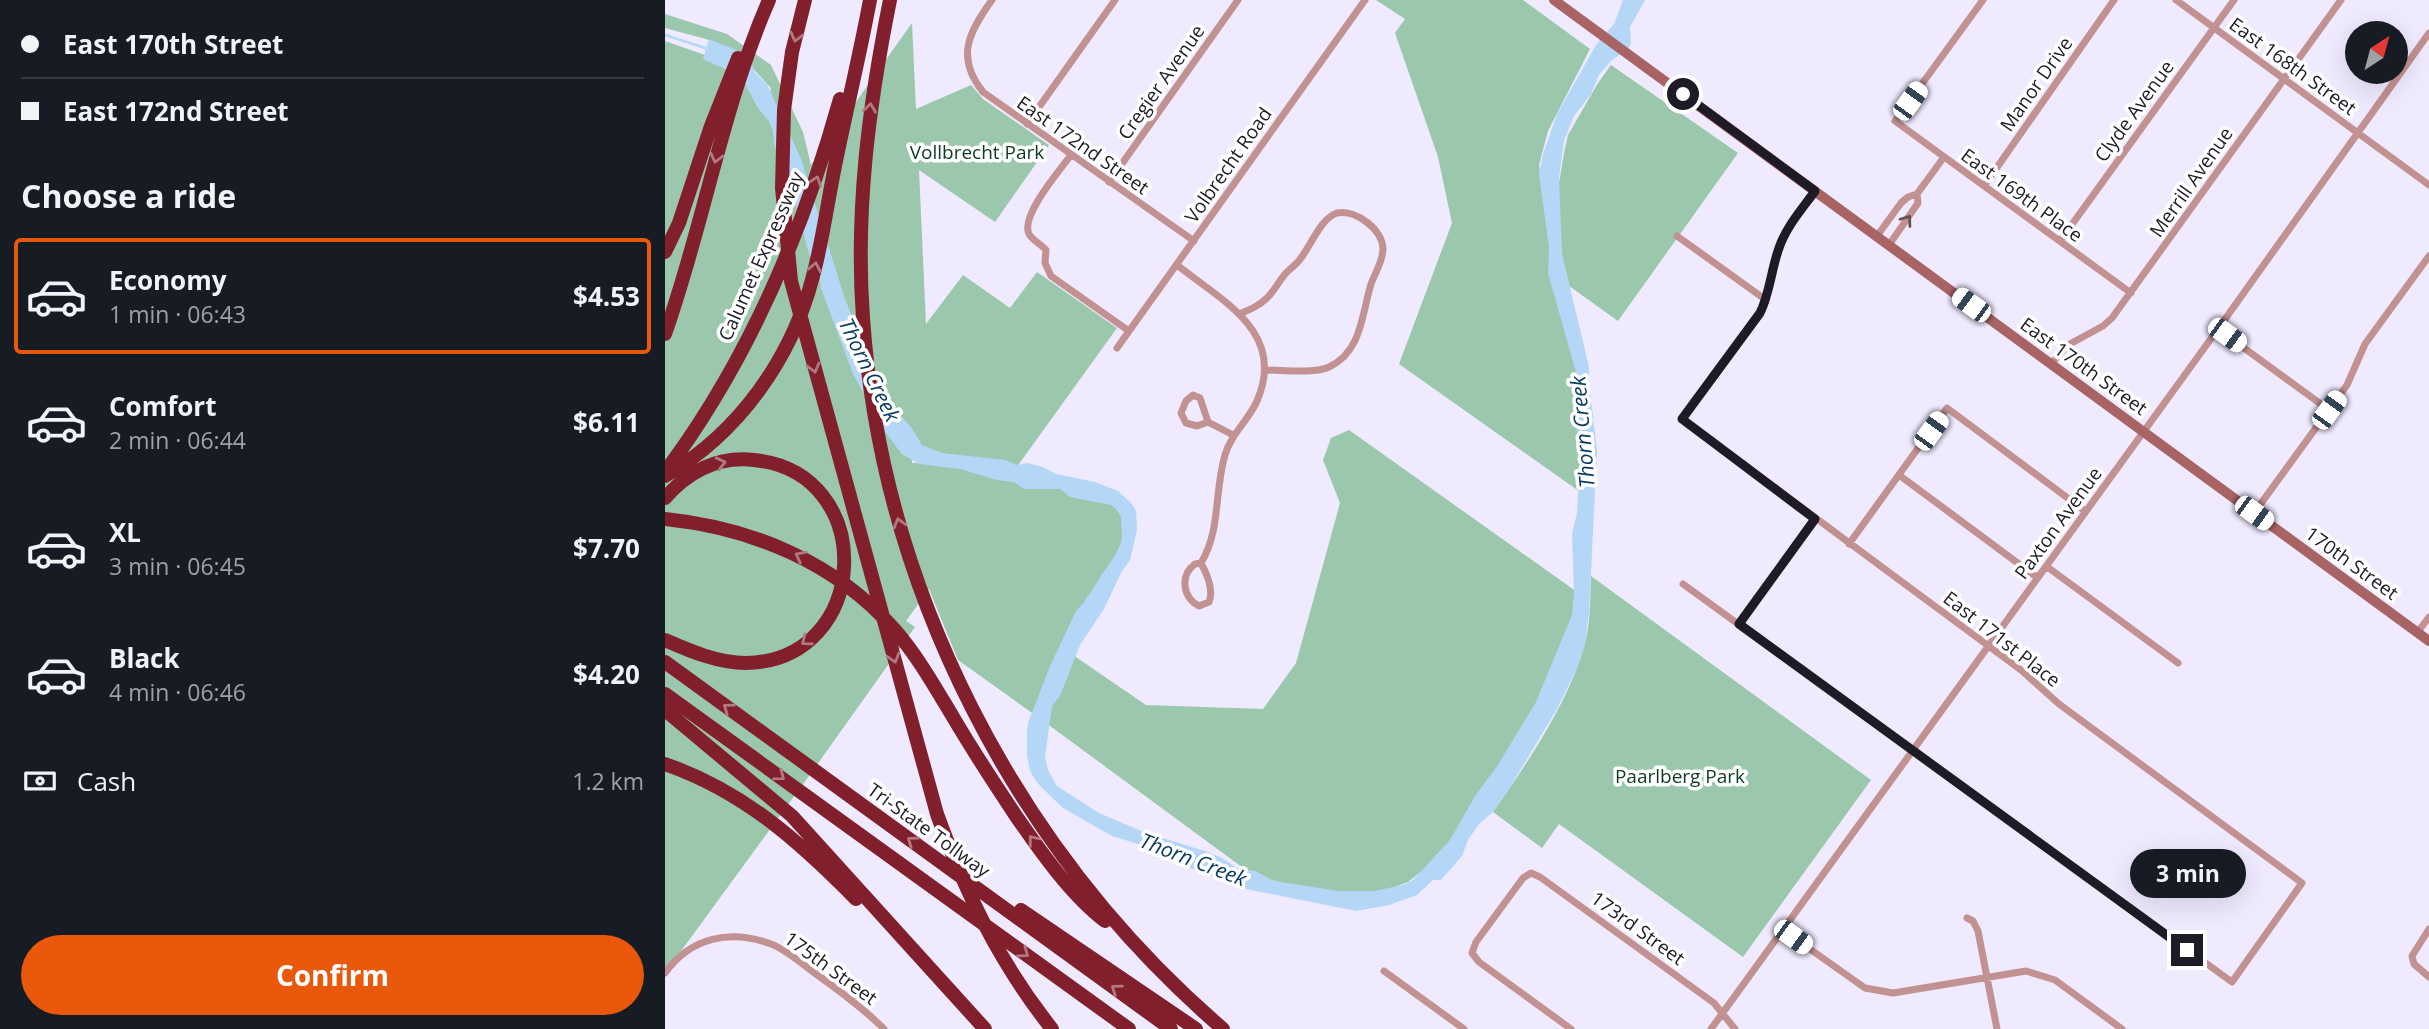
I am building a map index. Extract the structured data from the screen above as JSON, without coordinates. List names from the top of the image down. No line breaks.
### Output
{"streets":{"highway":["Calumet Expressway","Tri-State Tollway"],"street":["East 168th Street","Cregier Avenue","Manor Drive","Clyde Avenue","East 172nd Street","Volbrecht Road","Merrill Avenue","East 169th Place","East 170th Street","Paxton Avenue","170th Street","East 171st Place","173rd Street","175th Street"]},"crossings":[["East 168th Street","Clyde Avenue"],["East 168th Street","Merrill Avenue"],["East 168th Street","Paxton Avenue"],["Cregier Avenue","East 172nd Street"],["Manor Drive","East 169th Place"],["Clyde Avenue","East 169th Place"],["East 172nd Street","Volbrecht Road"],["Merrill Avenue","East 169th Place"],["Merrill Avenue","East 170th Street"],["East 170th Street","Paxton Avenue"],["East 170th Street","170th Street"],["Paxton Avenue","East 171st Place"],["Paxton Avenue","173rd Street"]],"water":["Thorn Creek"],"parks":["Vollbrecht Park","Paarlberg Park"],"north":"top right","page":{"banner":["East 170th Street","East 172nd Street"],"heading":"Choose a ride","list":[{"name":"Economy","note":"1 min · 06:43","value":"$4.53"},{"name":"Comfort","note":"2 min · 06:44","value":"$6.11"},{"name":"XL","note":"3 min · 06:45","value":"$7.70"},{"name":"Black","note":"4 min · 06:46","value":"$4.20"}],"pay":["Cash","1.2 km"],"bubble":"3 min","buttons":"Confirm"}}
